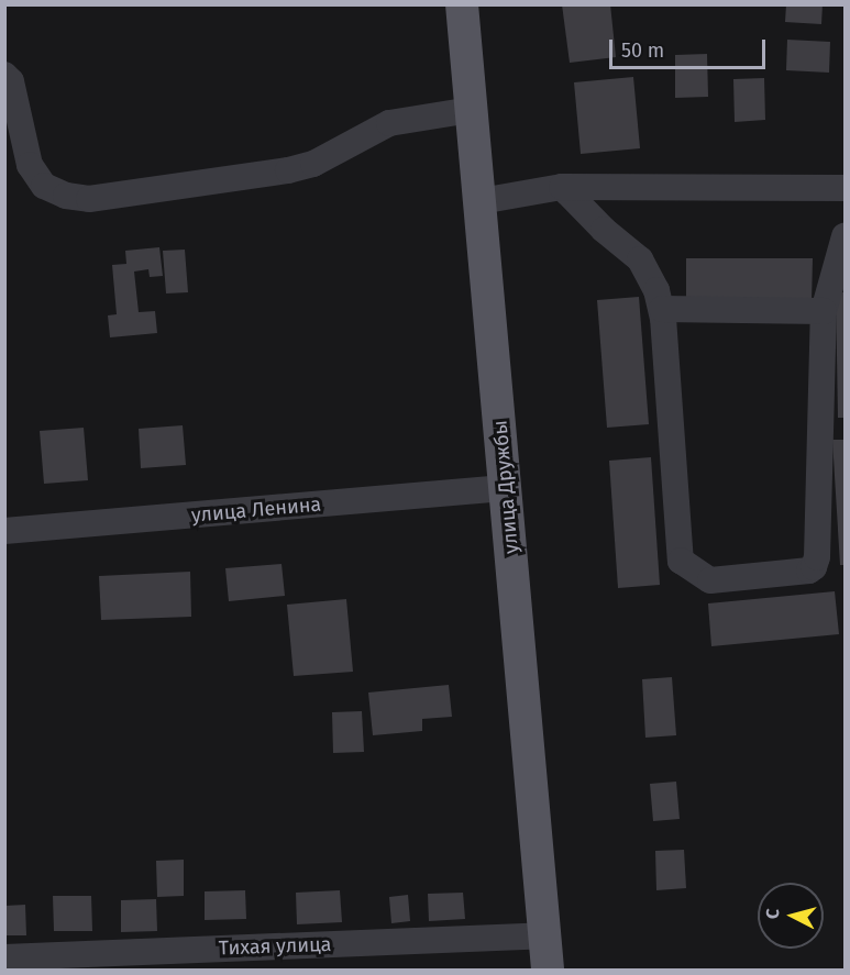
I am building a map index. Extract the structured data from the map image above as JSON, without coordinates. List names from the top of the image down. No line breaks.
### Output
{"streets":{"main road":["улица Дружбы"],"street":["улица Ленина","Тихая улица"]},"crossings":[["улица Дружбы","улица Ленина"],["улица Дружбы","Тихая улица"]],"scale_bar":"50 m","north":"left"}
